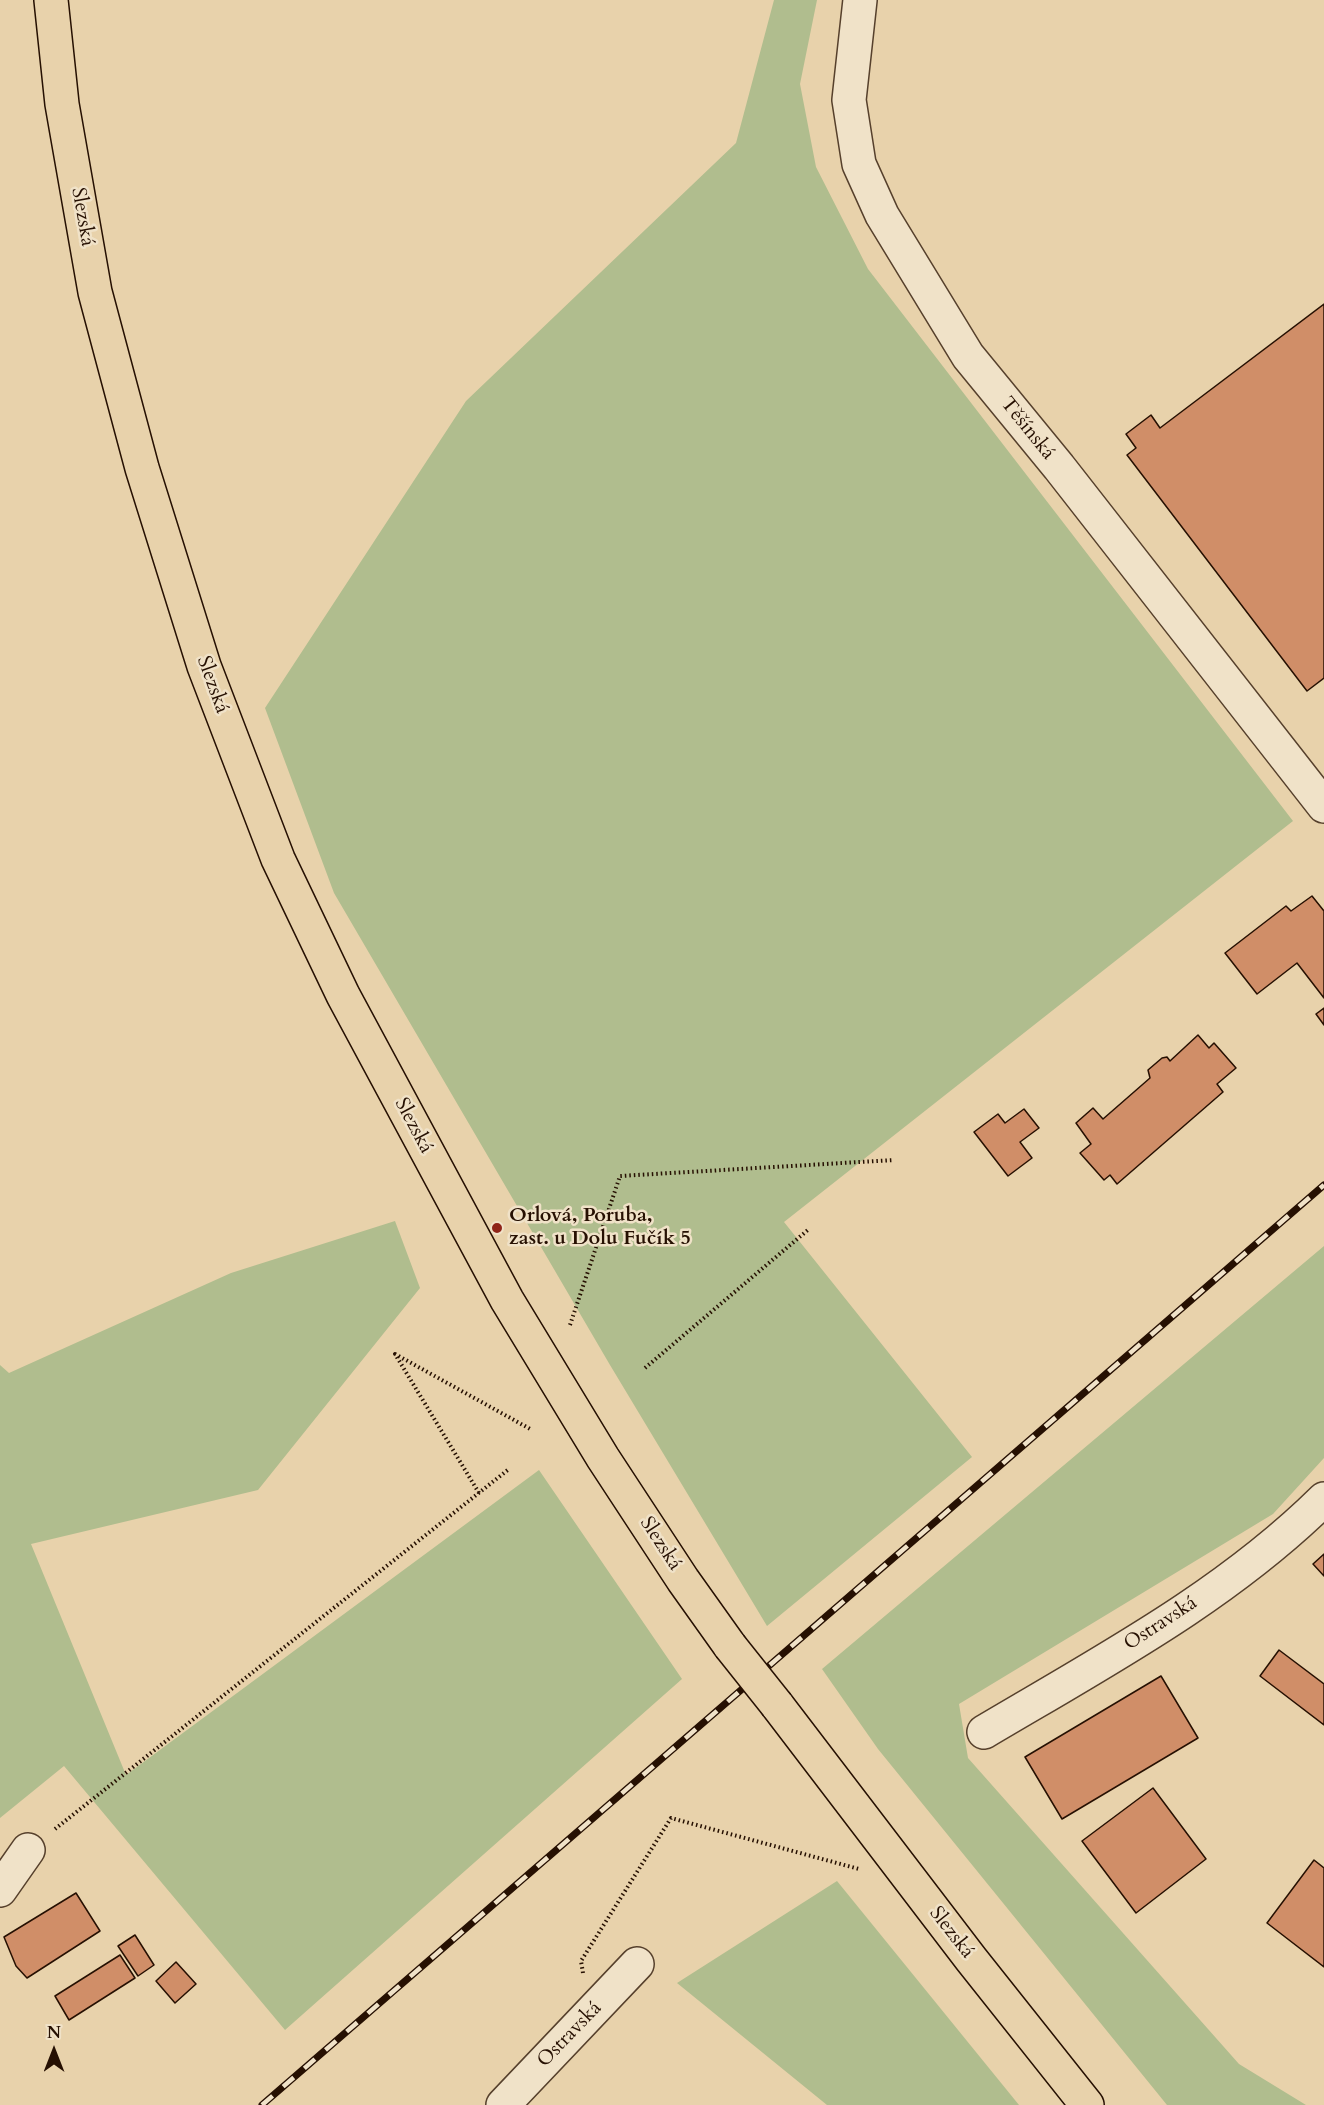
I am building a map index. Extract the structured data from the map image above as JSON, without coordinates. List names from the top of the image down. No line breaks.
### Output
{"streets":{"main road":["Slezská"],"street":["Těšínská","Ostravská"]},"places":["Orlová, Poruba, zast. u Dolu Fučík 5"],"north":"top"}
